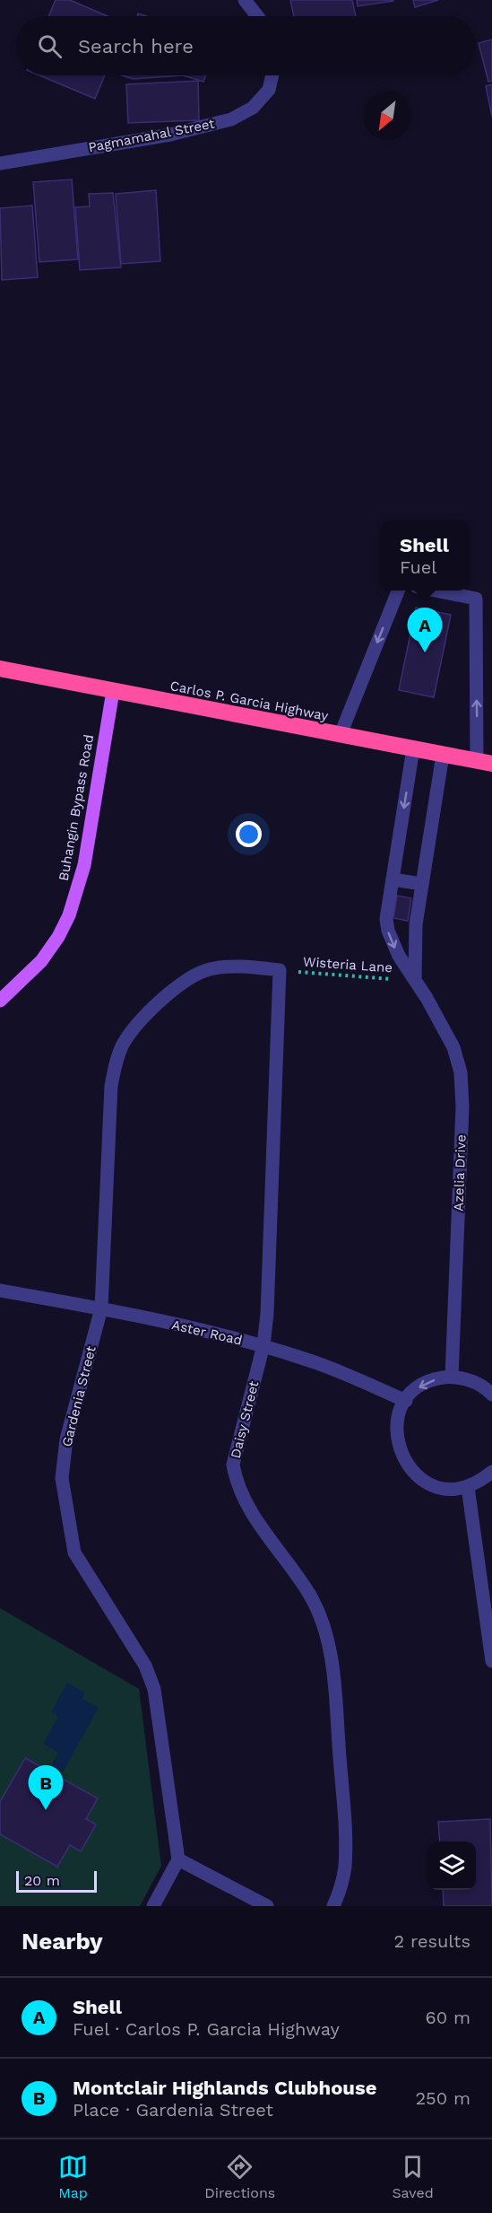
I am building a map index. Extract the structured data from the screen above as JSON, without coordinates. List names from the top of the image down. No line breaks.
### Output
{"streets":{"highway":["Carlos P. Garcia Highway"],"main road":["Buhangin Bypass Road"],"street":["Pagmamahal Street","Azelia Drive","Aster Road","Gardenia Street","Daisy Street"],"path":["Wisteria Lane"]},"crossings":[["Carlos P. Garcia Highway","Buhangin Bypass Road"],["Carlos P. Garcia Highway","Azelia Drive"],["Wisteria Lane","Azelia Drive"],["Wisteria Lane","Gardenia Street"],["Wisteria Lane","Daisy Street"],["Aster Road","Gardenia Street"],["Aster Road","Daisy Street"],["Gardenia Street","Daisy Street"]],"scale_bar":"20 m","north":"bottom left","page":{"search":"Search here","popup":["Shell","Fuel"],"pins":["A","B"],"scale":"20 m","heading":["Nearby","2 results"],"list":[{"mark":"A","name":"Shell","note":"Fuel · Carlos P. Garcia Highway","value":"60 m"},{"mark":"B","name":"Montclair Highlands Clubhouse","note":"Place · Gardenia Street","value":"250 m"}],"nav":["Map","Directions","Saved"]}}
